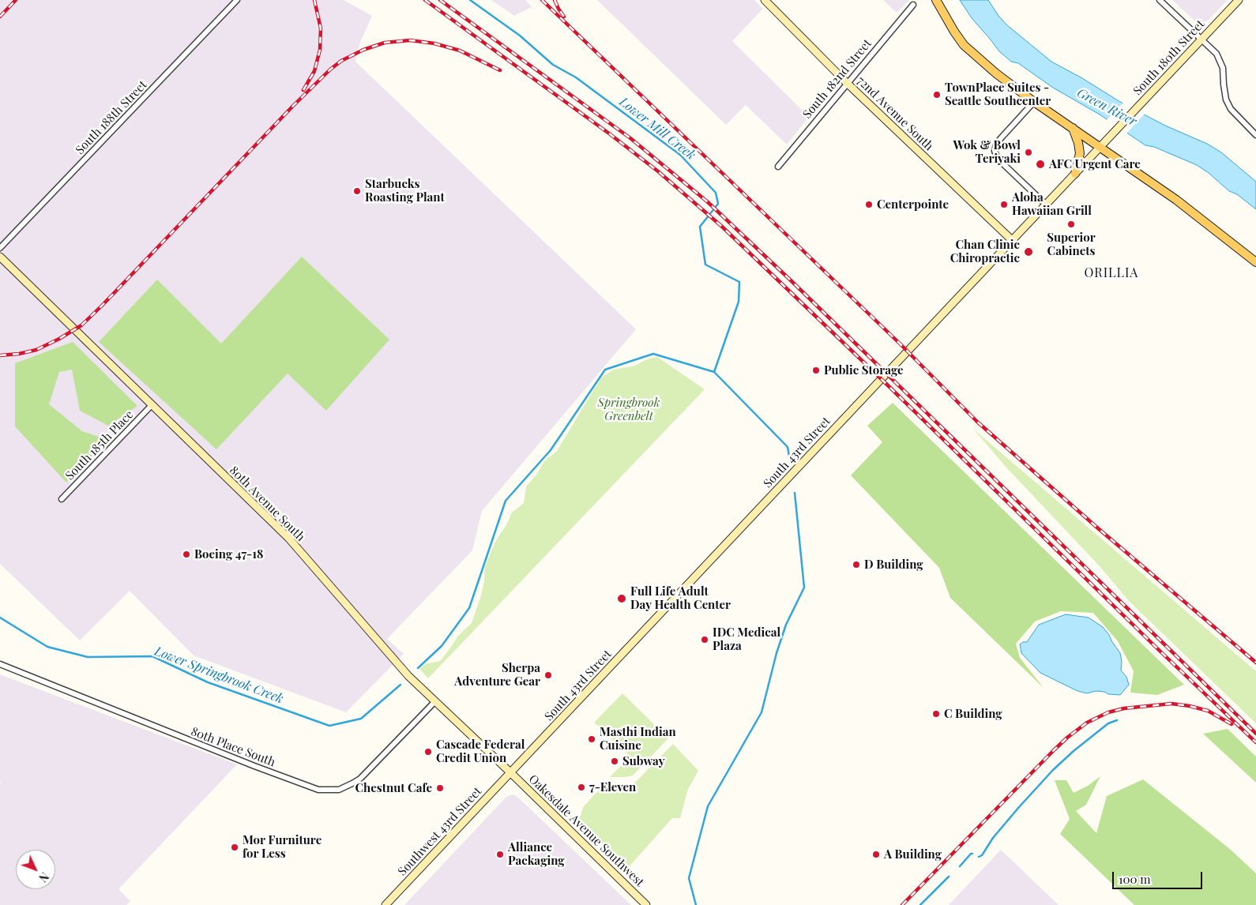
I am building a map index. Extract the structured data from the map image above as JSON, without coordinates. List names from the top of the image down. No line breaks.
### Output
{"streets":{"street":["South 180th Street","South 182nd Street","72nd Avenue South","South 188th Street","South 185th Place","South 43rd Street","80th Avenue South","80th Place South","Oakesdale Avenue Southwest","Southwest 43rd Street"]},"crossings":[["South 180th Street","South 43rd Street"],["South 182nd Street","72nd Avenue South"],["72nd Avenue South","South 43rd Street"],["South 185th Place","80th Avenue South"],["South 43rd Street","80th Avenue South"],["South 43rd Street","Oakesdale Avenue Southwest"],["South 43rd Street","Southwest 43rd Street"],["80th Avenue South","80th Place South"],["80th Avenue South","Oakesdale Avenue Southwest"],["80th Avenue South","Southwest 43rd Street"],["Oakesdale Avenue Southwest","Southwest 43rd Street"]],"districts":["ORILLIA"],"water":["Green River","Lower Mill Creek","Lower Springbrook Creek"],"parks":["Springbrook Greenbelt"],"places":["TownPlace Suites - Seattle Southcenter","Wok & Bowl Teriyaki","AFC Urgent Care","Starbucks Roasting Plant","Centerpointe","Aloha Hawaiian Grill","Superior Cabinets","Chan Clinic Chiropractic","Public Storage","Boeing 47-18","D Building","Full Life Adult Day Health Center","IDC Medical Plaza","Sherpa Adventure Gear","C Building","Masthi Indian Cuisine","Cascade Federal Credit Union","Subway","7-Eleven","Chestnut Cafe","Mor Furniture for Less","Alliance Packaging","A Building"],"scale_bar":"100 m","north":"bottom right"}
